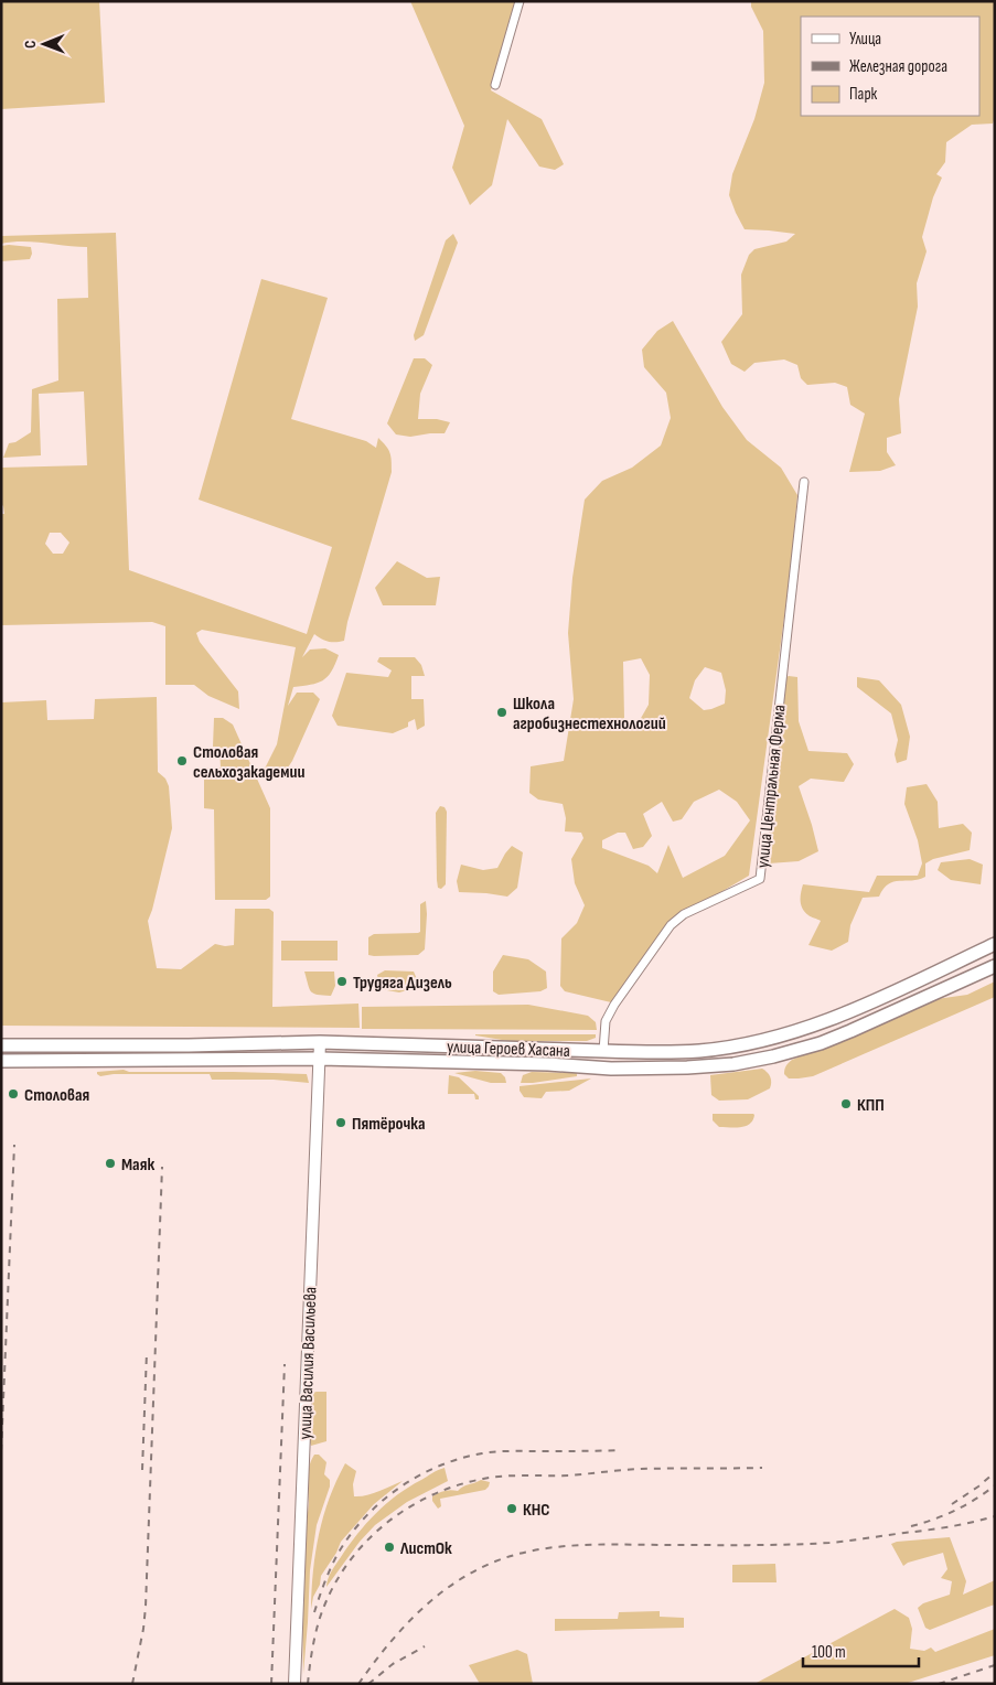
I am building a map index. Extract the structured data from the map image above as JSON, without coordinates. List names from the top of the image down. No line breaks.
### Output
{"streets":{"main road":["улица Героев Хасана","улица Василия Васильева"],"street":["улица Центральная Ферма"]},"crossings":[["улица Центральная Ферма","улица Героев Хасана"],["улица Героев Хасана","улица Василия Васильева"]],"places":["Школа агробизнестехнологий","Столовая сельхозакадемии","Трудяга Дизель","Столовая","КПП","Пятёрочка","Маяк","КНС","ЛистОк"],"legend":["Улица","Железная дорога","Парк"],"scale_bar":"100 m","north":"left"}
